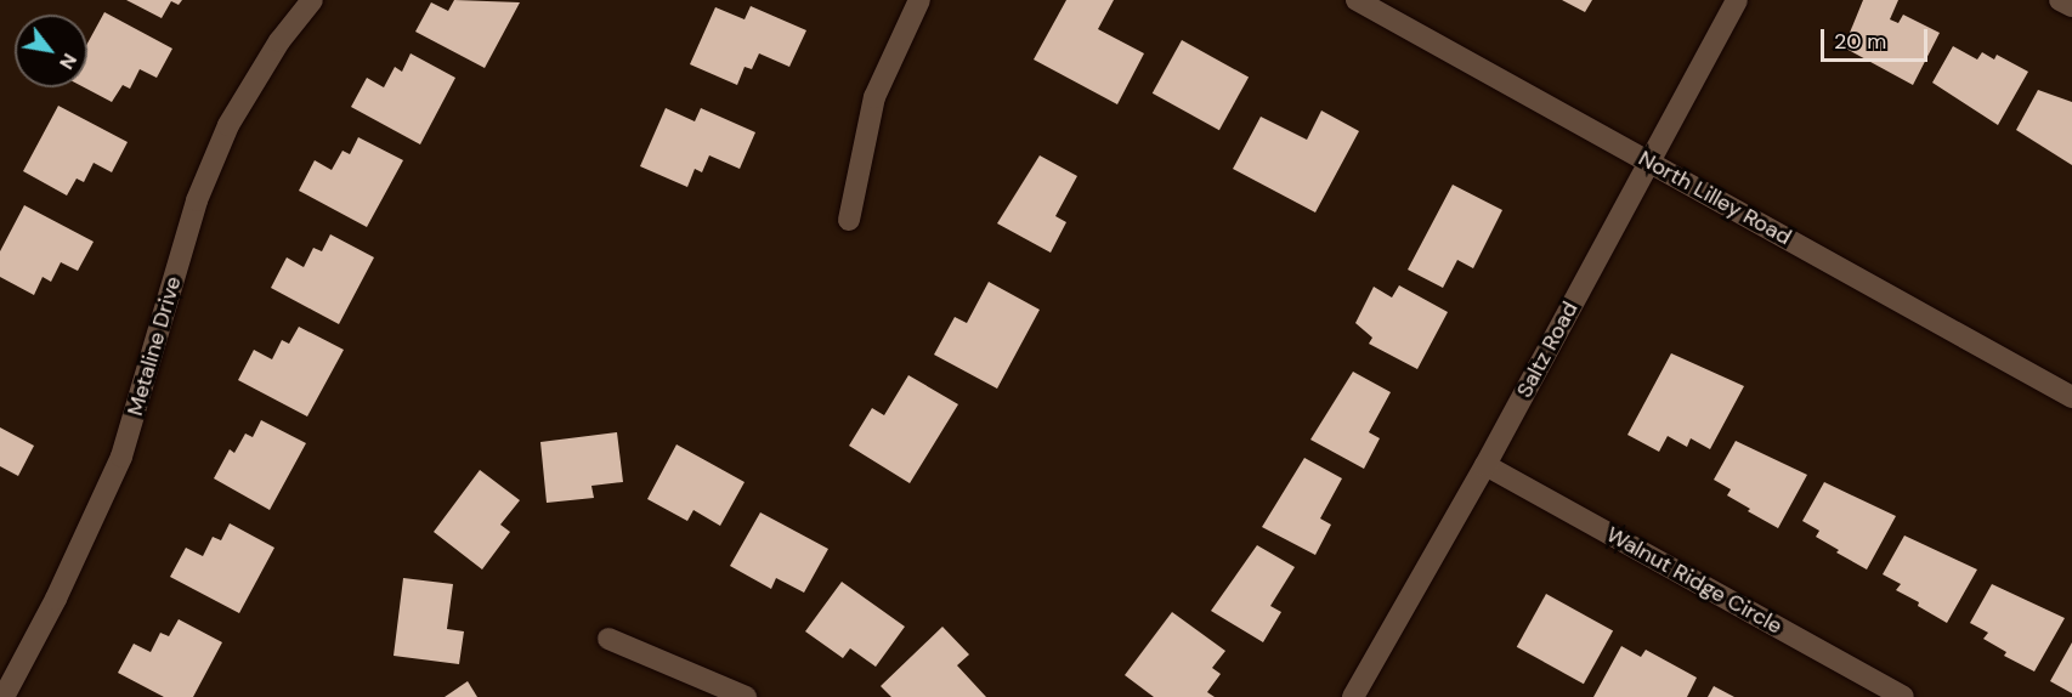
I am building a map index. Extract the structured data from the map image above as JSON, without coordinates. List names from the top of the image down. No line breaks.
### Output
{"streets":{"street":["North Lilley Road","Metaline Drive","Saltz Road","Walnut Ridge Circle"]},"crossings":[["North Lilley Road","Saltz Road"],["Saltz Road","Walnut Ridge Circle"]],"scale_bar":"20 m","north":"bottom right"}
